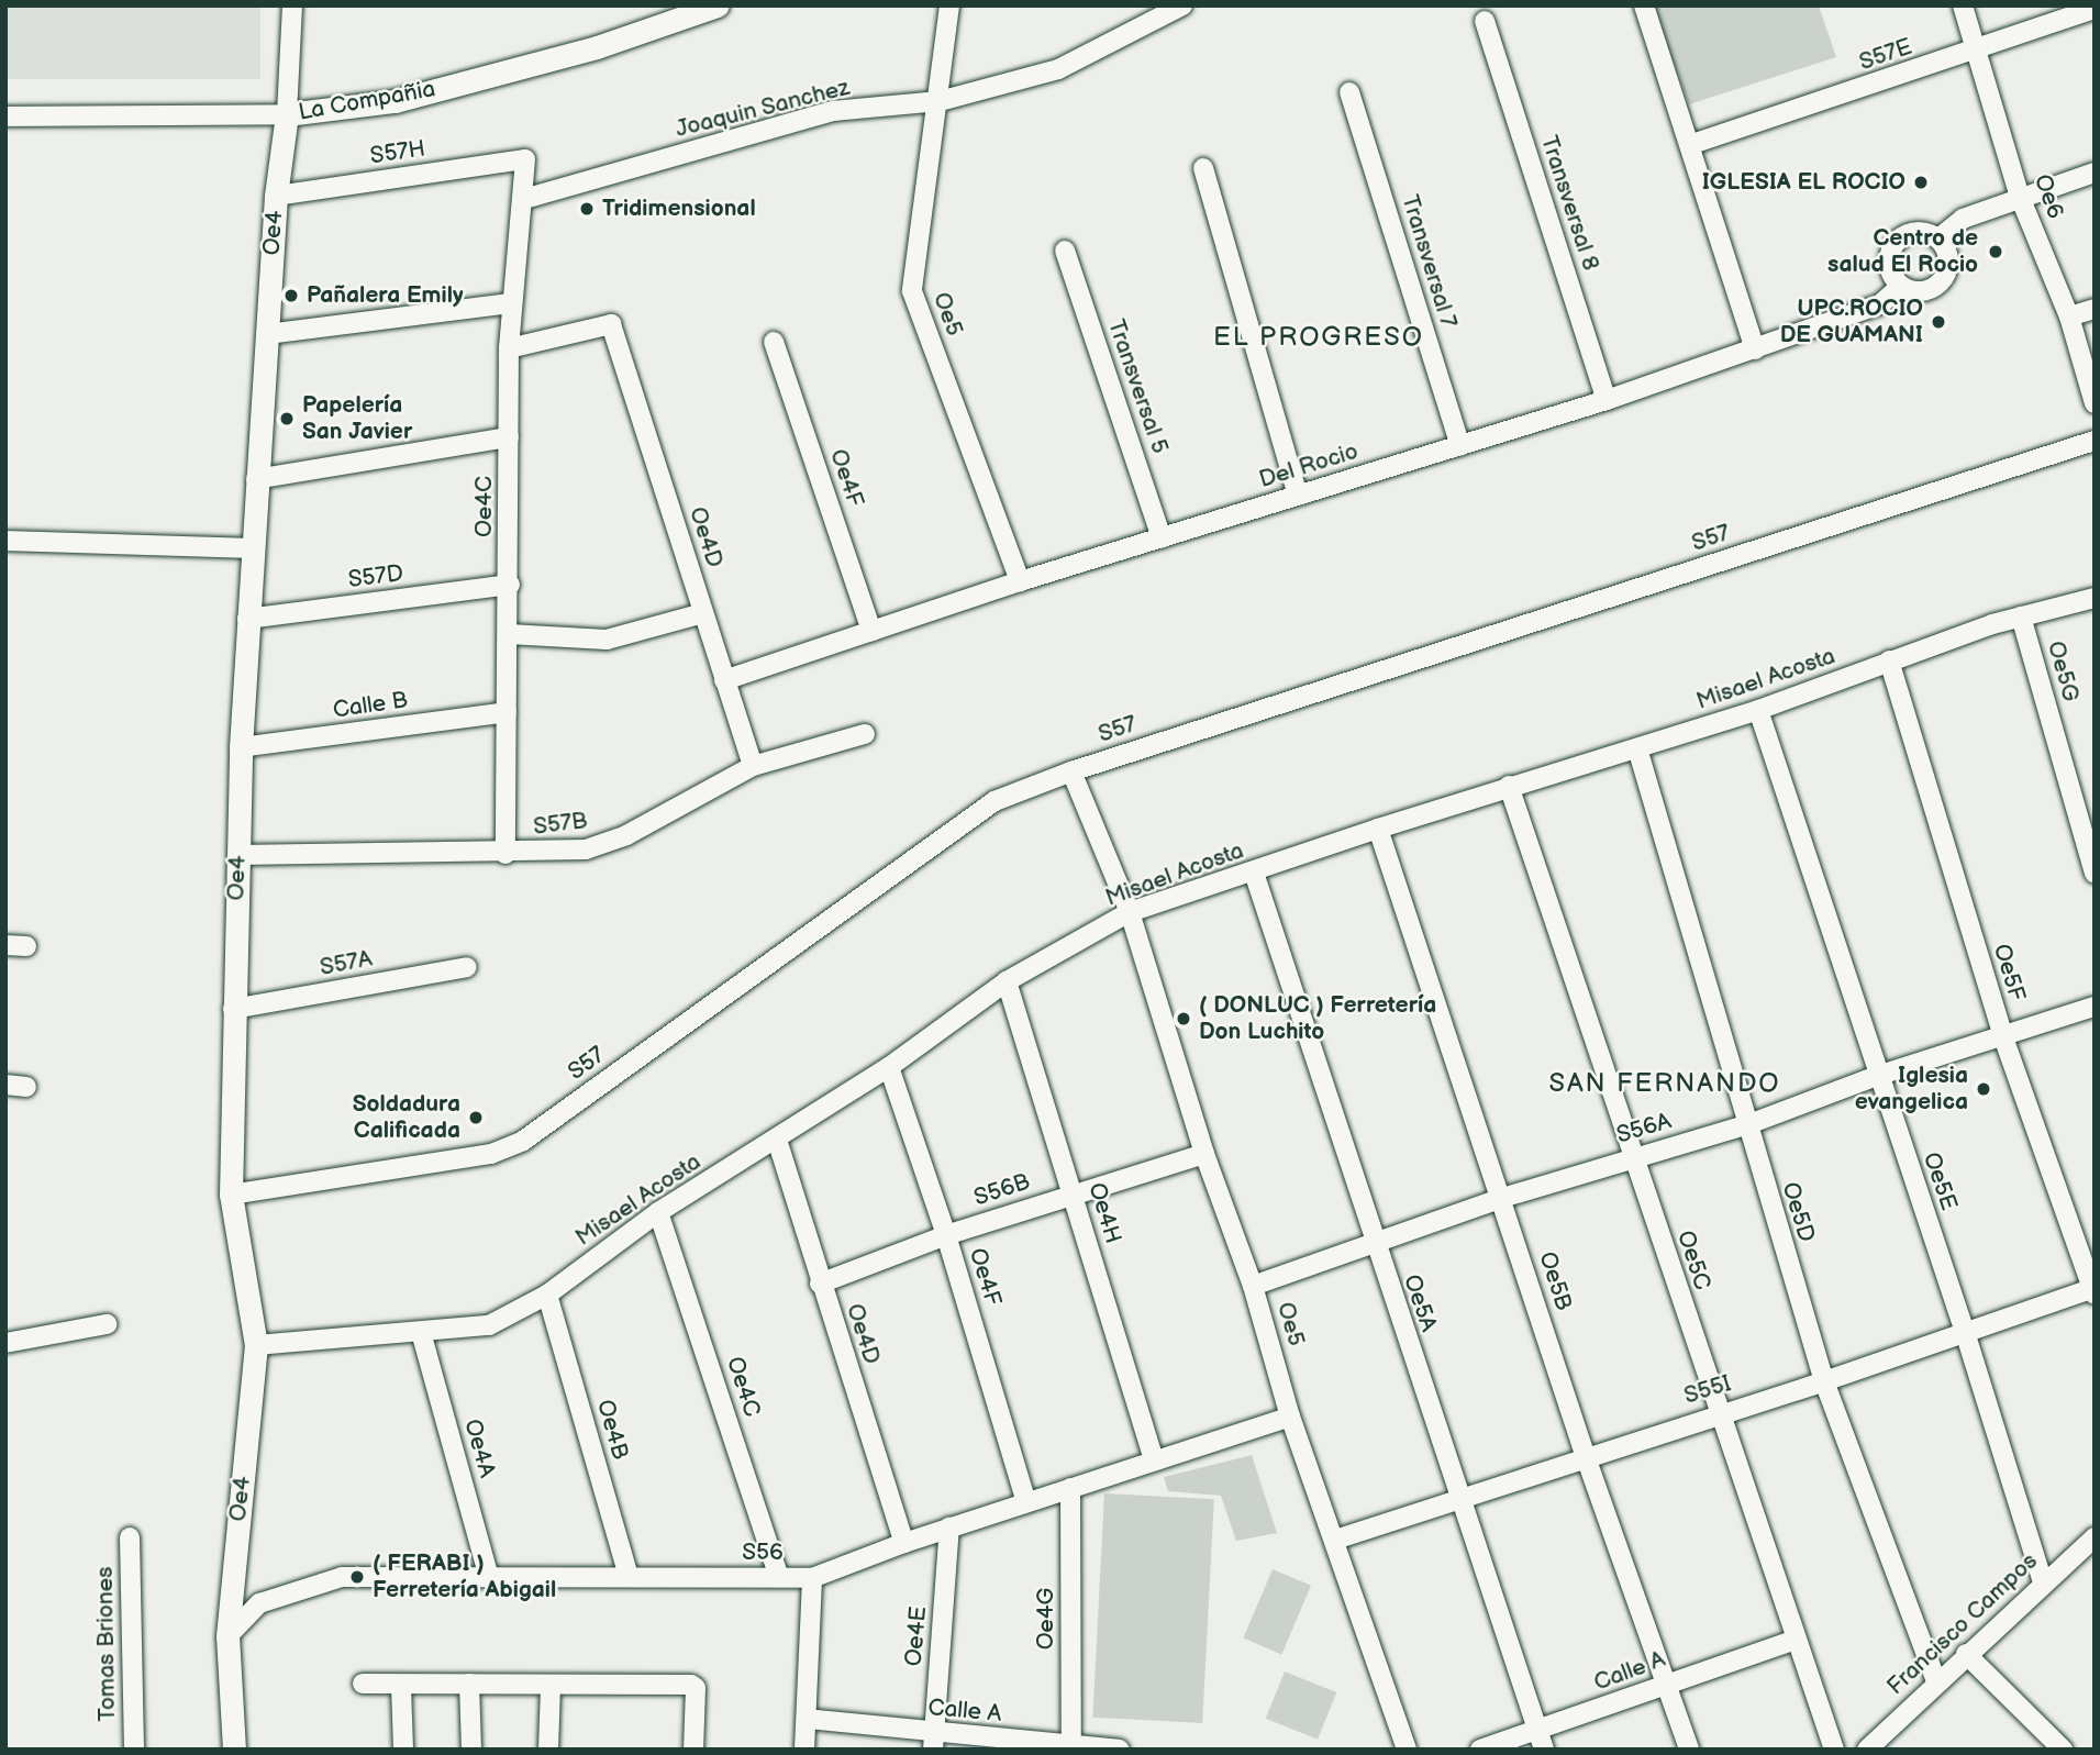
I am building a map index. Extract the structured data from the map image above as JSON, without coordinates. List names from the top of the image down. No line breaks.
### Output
{"streets":{"street":["S57E","La Compañia","Joaquin Sanchez","S57H","Oe6","Transversal 8","Oe4","Transversal 7","Oe5","Transversal 5","Del Rocio","Oe4F","Oe4C","Oe4D","S57","S57D","Oe5G","Misael Acosta","Calle B","S57B","S57A","Oe5F","S56A","Oe5E","S56B","Oe5D","Oe4H","Oe5C","Oe5B","Oe5A","S55I","Oe4B","Oe4A","S56","Oe4G","Francisco Campos","Oe4E","Tomas Briones","Calle A"]},"crossings":[["S57E","Oe6"],["La Compañia","Oe4"],["Joaquin Sanchez","Oe5"],["Joaquin Sanchez","Oe4C"],["S57H","Oe4"],["S57H","Oe4C"],["Transversal 8","Del Rocio"],["Oe4","S57"],["Oe4","S57D"],["Oe4","Misael Acosta"],["Oe4","Calle B"],["Oe4","S57B"],["Oe4","S57A"],["Oe4","S56"],["Transversal 7","Del Rocio"],["Oe5","Del Rocio"],["Oe5","S57"],["Oe5","Misael Acosta"],["Oe5","S56A"],["Oe5","S56B"],["Oe5","S55I"],["Oe5","S56"],["Transversal 5","Del Rocio"],["Del Rocio","Oe4F"],["Del Rocio","Oe4D"],["Oe4F","Misael Acosta"],["Oe4F","S56B"],["Oe4F","S56"],["Oe4C","Oe4D"],["Oe4C","S57D"],["Oe4C","Misael Acosta"],["Oe4C","Calle B"],["Oe4C","S57B"],["Oe4C","S56"],["Oe4D","Misael Acosta"],["Oe4D","S57B"],["Oe4D","S56B"],["Oe4D","S56"],["Oe5G","Misael Acosta"],["Misael Acosta","Oe5F"],["Misael Acosta","Oe5E"],["Misael Acosta","Oe5D"],["Misael Acosta","Oe4H"],["Misael Acosta","Oe5C"],["Misael Acosta","Oe5B"],["Misael Acosta","Oe5A"],["Misael Acosta","Oe4B"],["Misael Acosta","Oe4A"],["Oe5F","S56A"],["Oe5F","S55I"],["S56A","Oe5E"],["S56A","Oe5D"],["S56A","Oe5C"],["S56A","Oe5B"],["S56A","Oe5A"],["Oe5E","S55I"],["Oe5E","Francisco Campos"],["S56B","Oe4H"],["Oe5D","S55I"],["Oe5D","Francisco Campos"],["Oe4H","S56"],["Oe5C","S55I"],["Oe5C","Calle A"],["Oe5B","S55I"],["Oe5B","Calle A"],["Oe5A","S55I"],["Oe5A","Calle A"],["Oe4B","S56"],["Oe4A","S56"],["S56","Oe4G"],["S56","Oe4E"],["Oe4G","Calle A"],["Oe4E","Calle A"]],"districts":["EL PROGRESO","SAN FERNANDO"],"places":["IGLESIA EL ROCIO","Tridimensional","Centro de salud El Rocio","Pañalera Emily","UPC.ROCIO DE GUAMANI","Papelería San Javier","( DONLUC ) Ferretería Don Luchito","Iglesia evangelica","Soldadura Calificada","( FERABI ) Ferretería Abigail"]}
